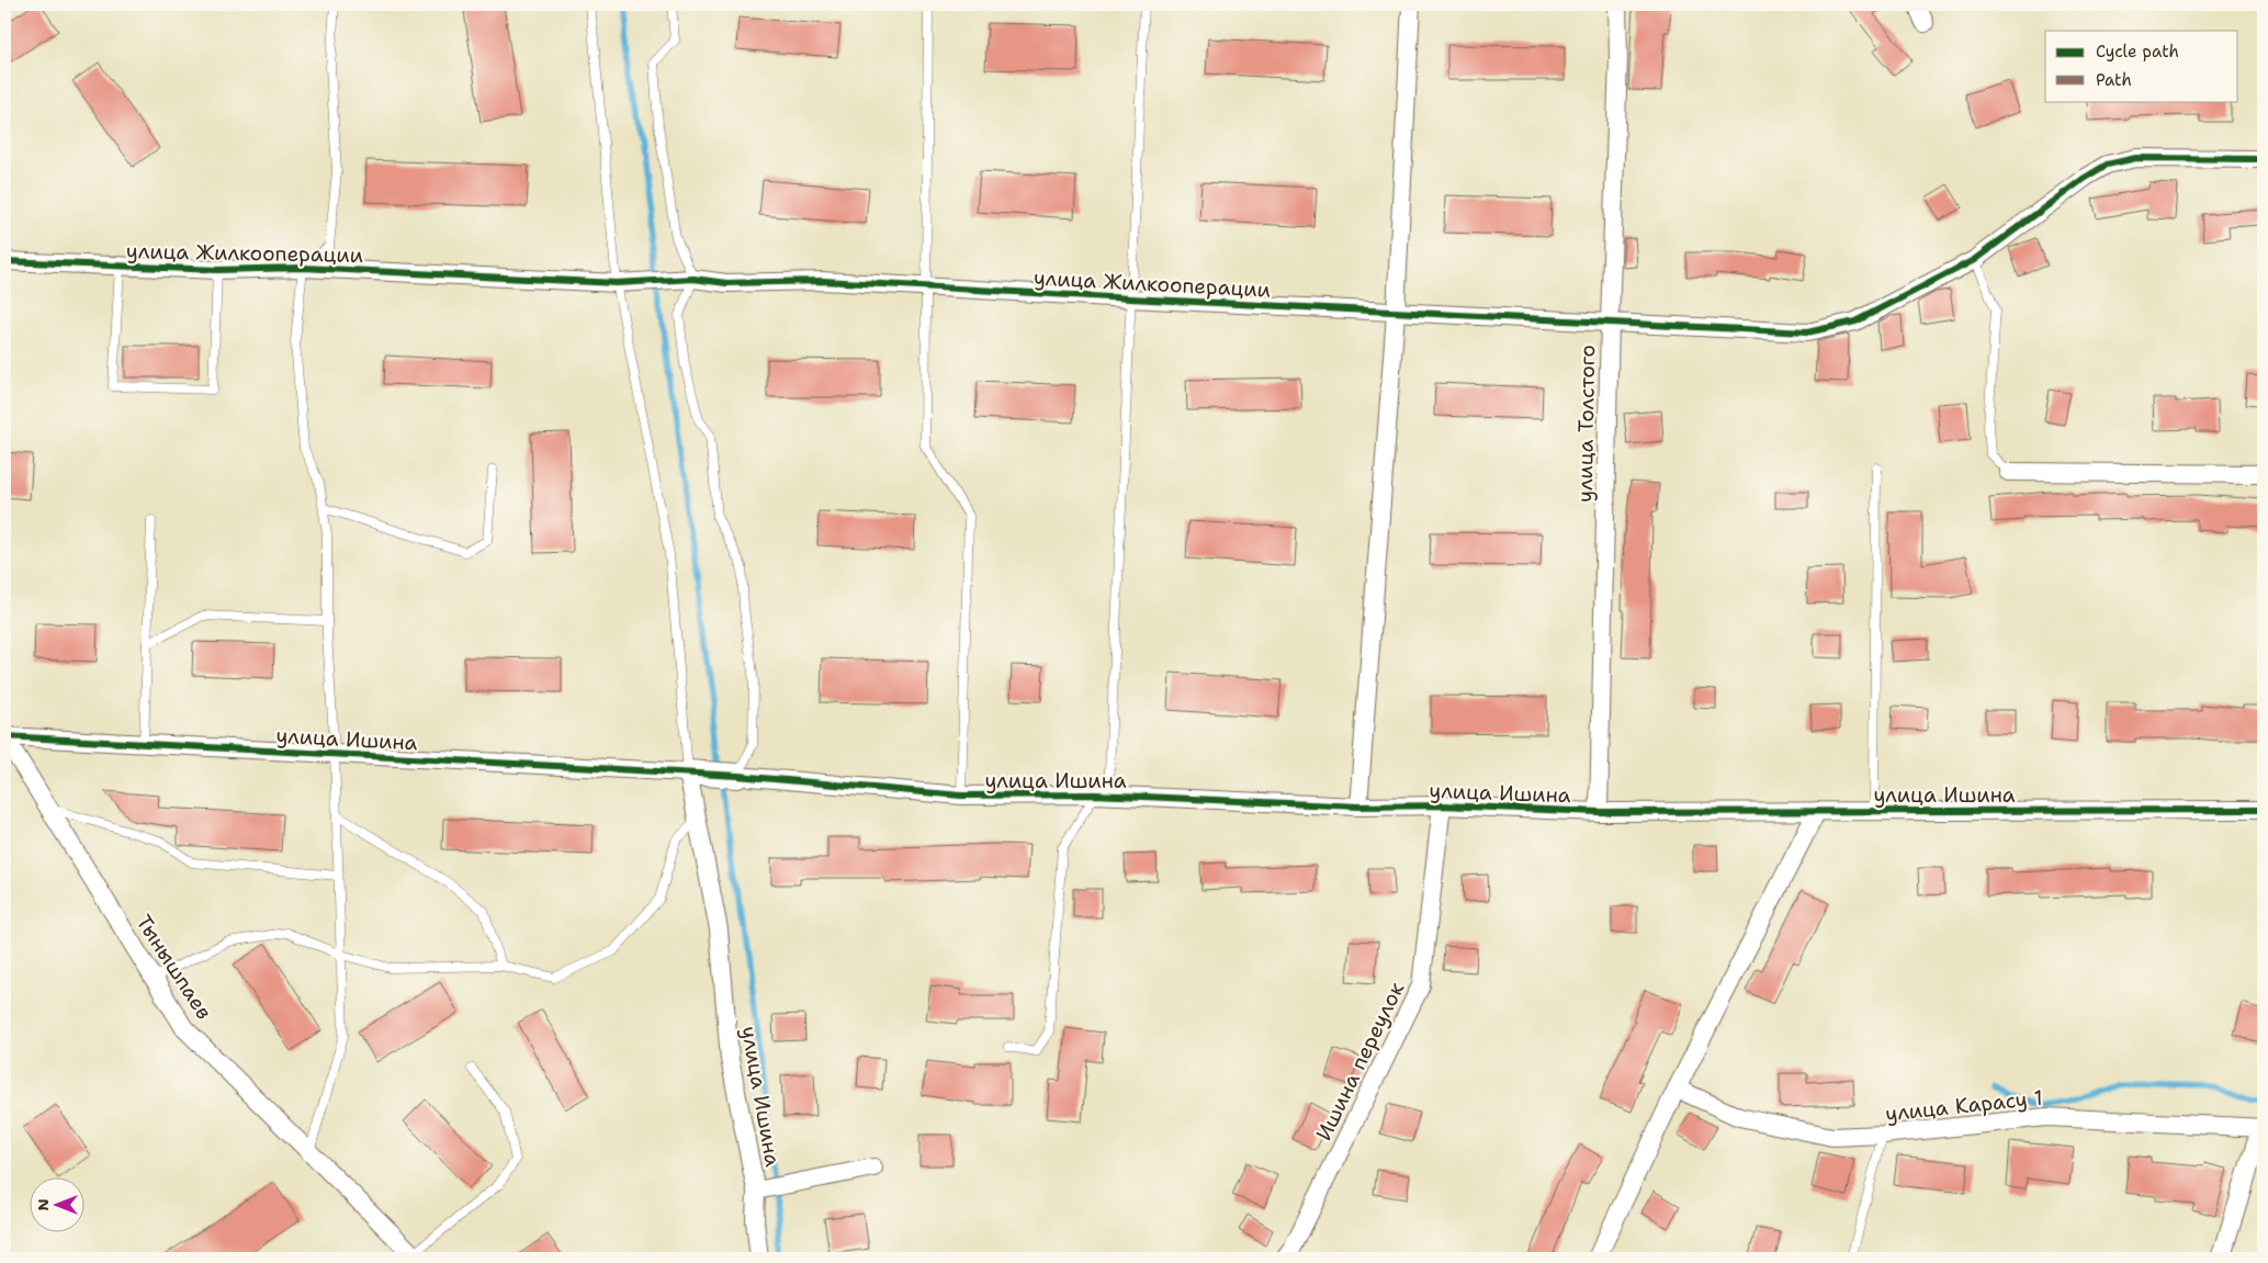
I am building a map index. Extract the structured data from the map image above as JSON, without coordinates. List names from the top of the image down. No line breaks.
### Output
{"streets":{"street":["улица Жилкооперации","улица Толстого","улица Ишина","Тынышпаев","Ишина переулок","улица Карасу 1"]},"crossings":[["улица Жилкооперации","улица Толстого"],["улица Толстого","улица Ишина"],["улица Ишина","Тынышпаев"],["улица Ишина","Ишина переулок"]],"legend":["Cycle path","Path"],"north":"left"}
